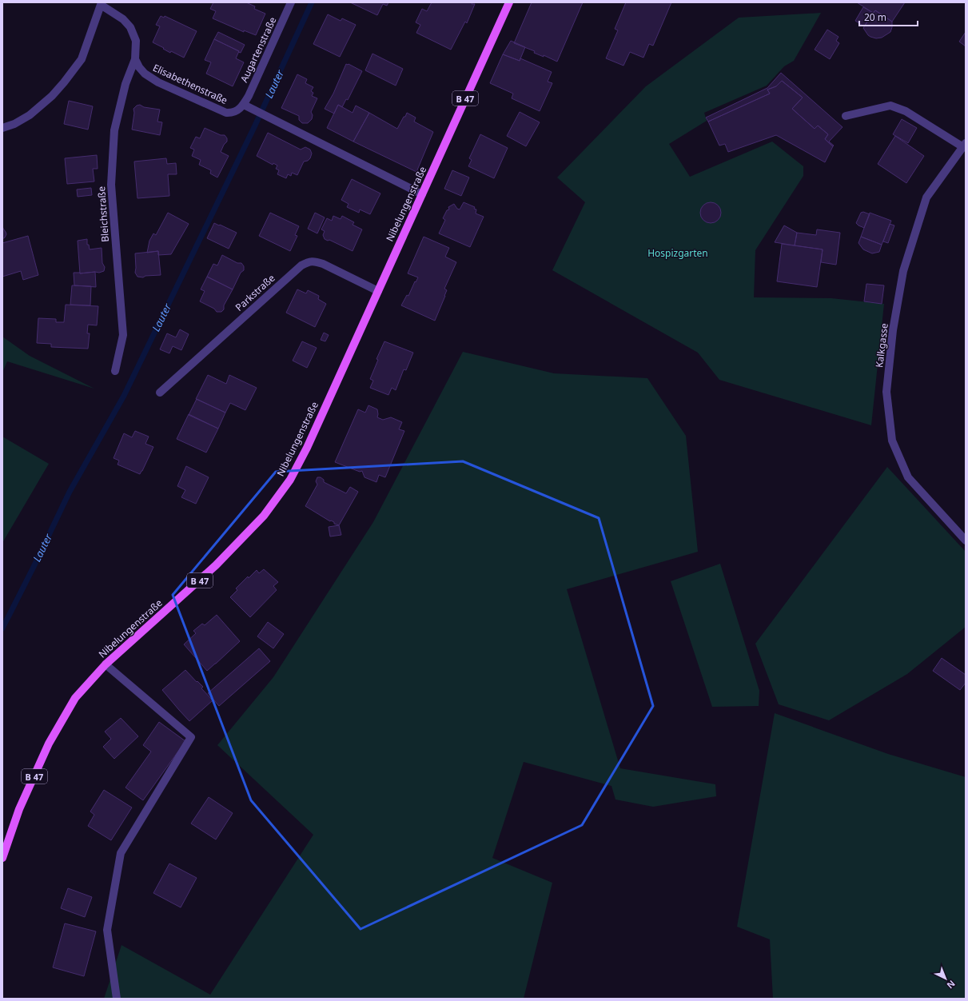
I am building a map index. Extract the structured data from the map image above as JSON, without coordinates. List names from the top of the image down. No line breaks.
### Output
{"streets":{"main road":["B 47","Nibelungenstraße"],"street":["Augartenstraße","Elisabethenstraße","Bleichstraße","Parkstraße","Kalkgasse"]},"crossings":[["Augartenstraße","Elisabethenstraße"],["Elisabethenstraße","Bleichstraße"],["Nibelungenstraße","Parkstraße"]],"water":["Lauter"],"parks":["Hospizgarten"],"scale_bar":"20 m","north":"bottom right"}
